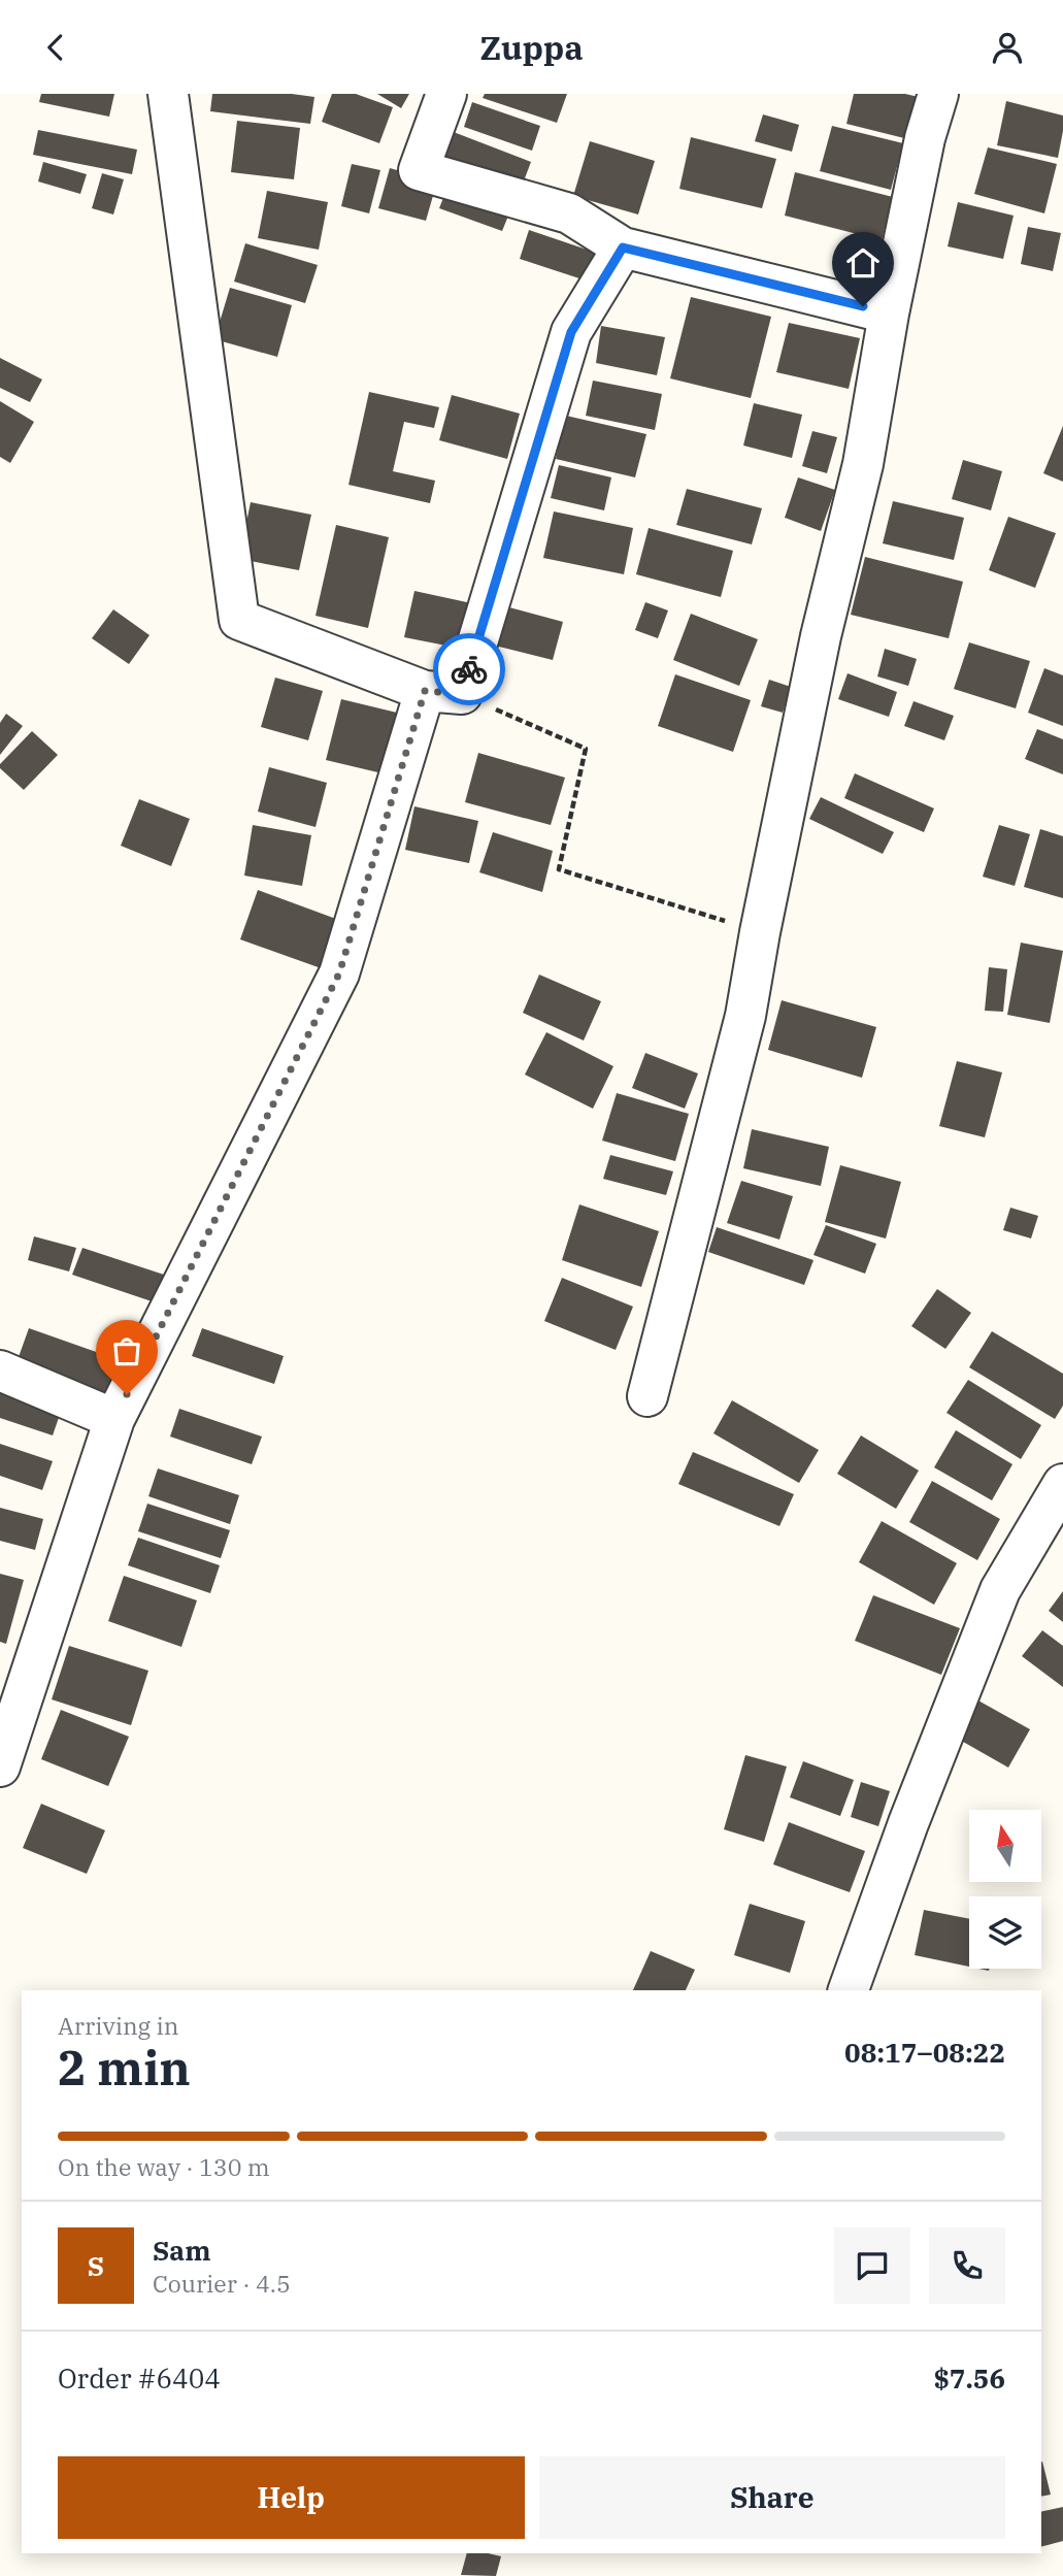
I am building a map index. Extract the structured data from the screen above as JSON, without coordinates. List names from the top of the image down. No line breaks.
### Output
{"north":"top","page":{"header":"Zuppa","heading":["2 min","Arriving in","08:17–08:22"],"panel":["Sam","Courier · 4.5","Order #6404","$7.56"],"bar":"On the way · 130 m","round":"S","buttons":["Help","Share"]}}
